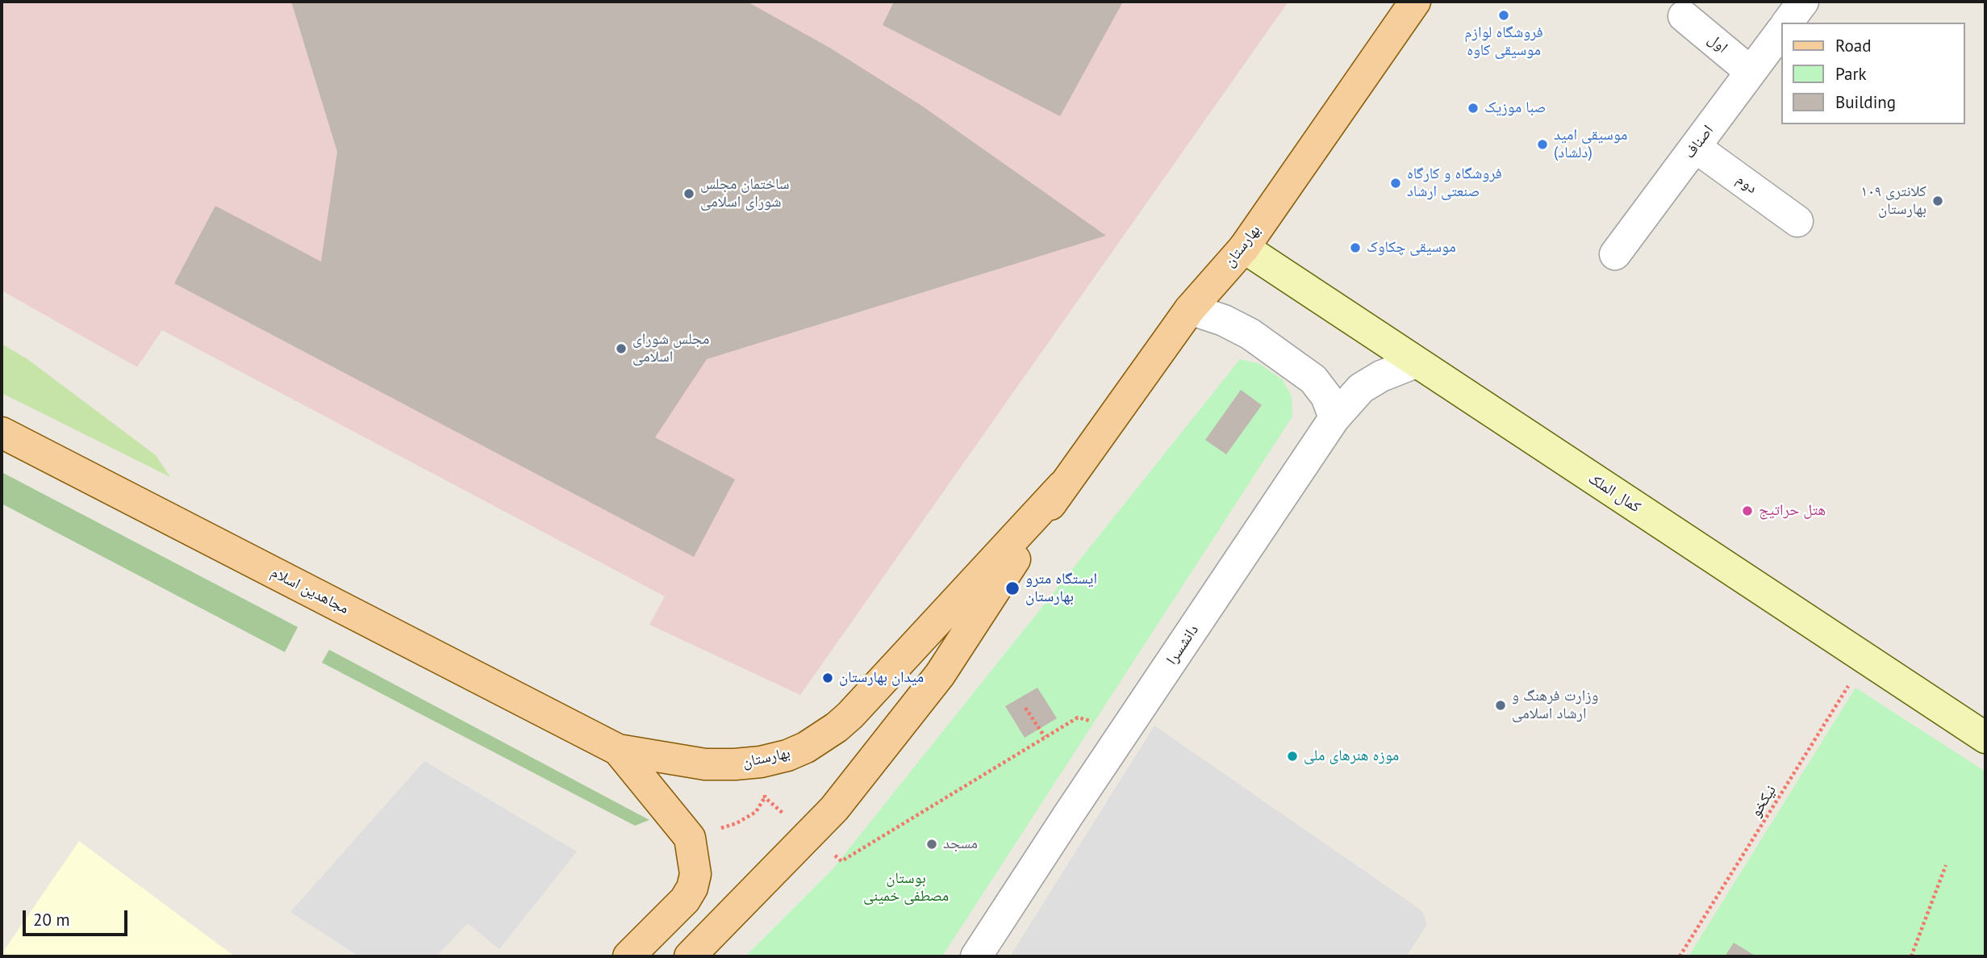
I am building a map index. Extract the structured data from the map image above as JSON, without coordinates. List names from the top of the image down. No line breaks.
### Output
{"streets":{"main road":["بهارستان","کمال الملک","مجاهدین اسلام"],"street":["اول","اصناف","دوم","دانشسرا"],"path":["نیکخو"]},"crossings":[["اول","اصناف"],["اصناف","دوم"],["بهارستان","کمال الملک"],["بهارستان","مجاهدین اسلام"],["کمال الملک","دانشسرا"],["کمال الملک","نیکخو"]],"parks":["بوستان مصطفی خمینی"],"places":["فروشگاه لوازم موسیقی کاوه","صبا موزیک","موسیقی امید (دلشاد)","فروشگاه و کارگاه صنعتی ارشاد","ساختمان مجلس شورای اسلامی","کلانتری ۱۰۹ بهارستان","موسیقی چکاوک","مجلس شورای اسلامی","هتل حراتیج","ایستگاه مترو بهارستان","میدان بهارستان","وزارت فرهنگ و ارشاد اسلامی","موزه هنرهای ملی","مسجد"],"legend":["Road","Park","Building"],"scale_bar":"20 m"}
